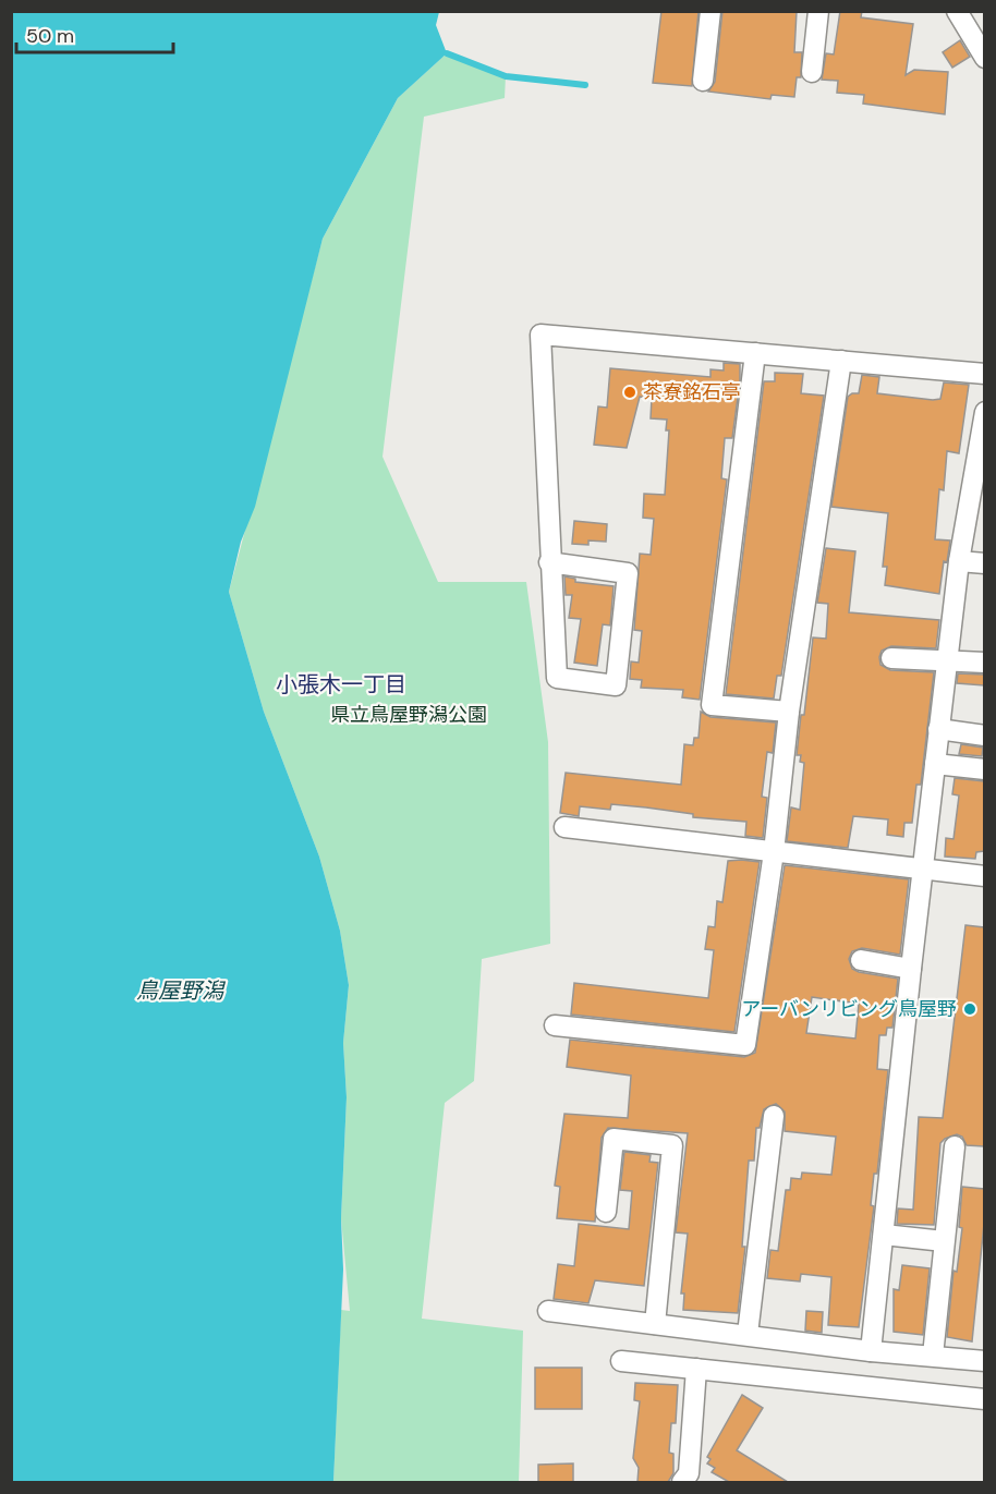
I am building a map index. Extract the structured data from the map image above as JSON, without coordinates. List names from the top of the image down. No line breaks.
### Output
{"districts":["小張木一丁目"],"water":["鳥屋野潟"],"parks":["県立鳥屋野潟公園"],"places":["茶寮銘石亭","アーバンリビング鳥屋野"],"scale_bar":"50 m"}
